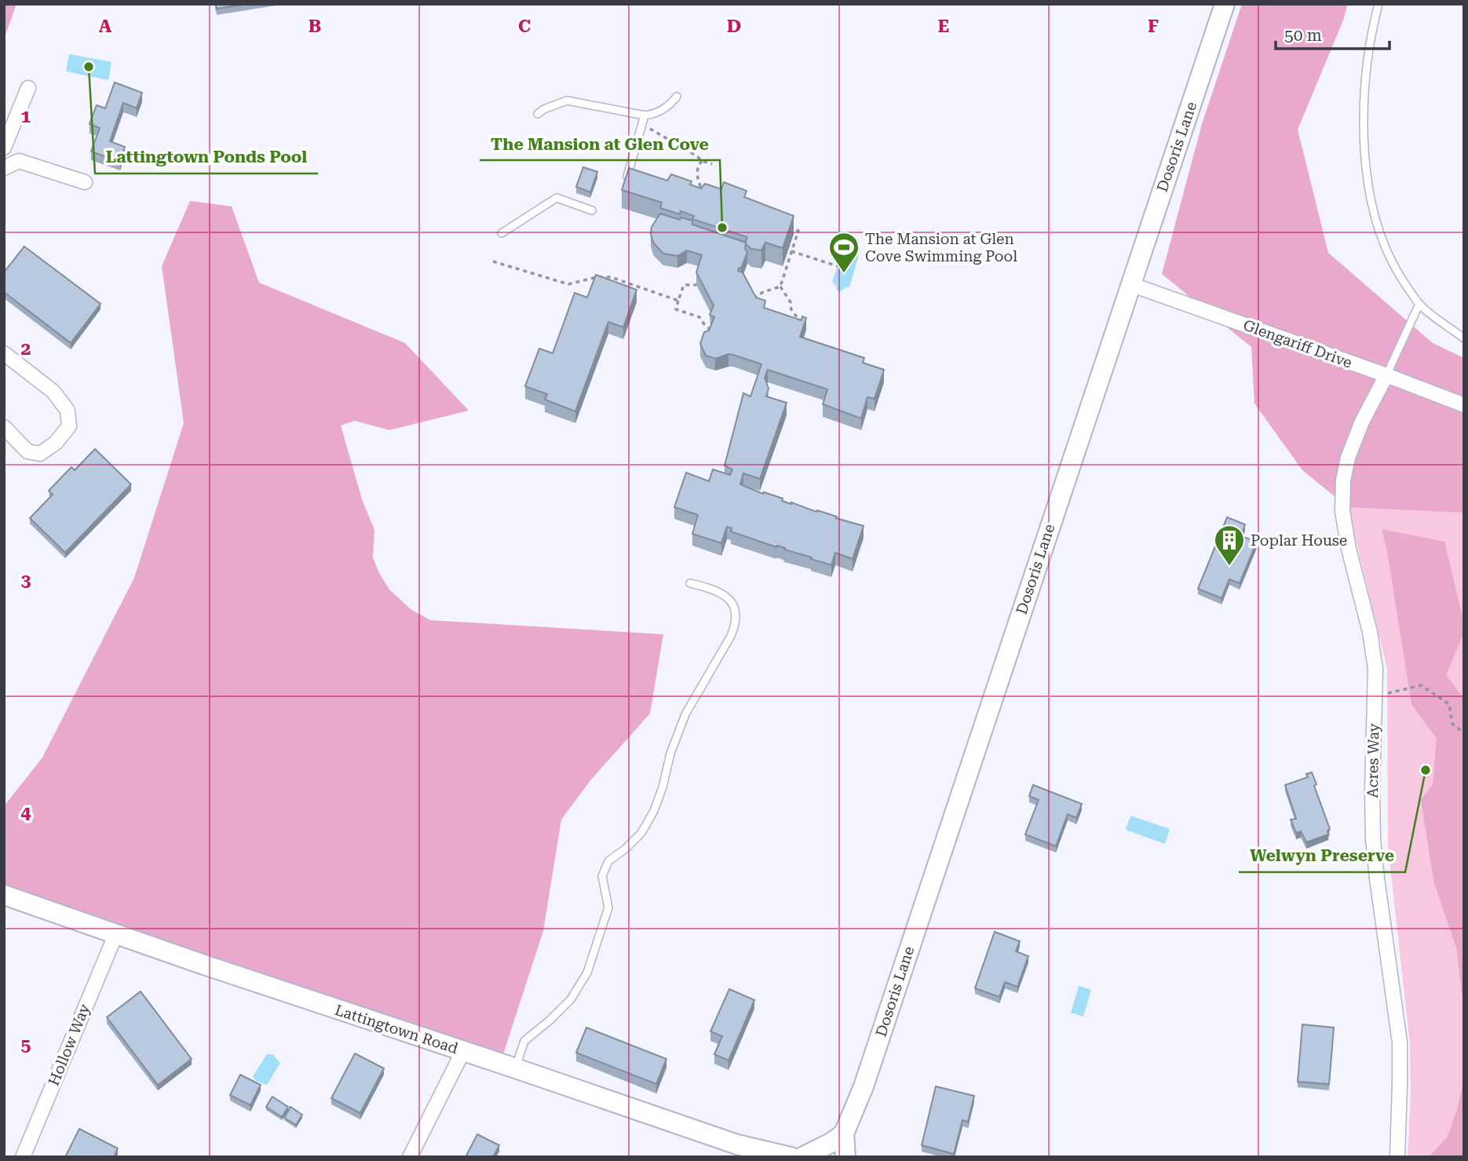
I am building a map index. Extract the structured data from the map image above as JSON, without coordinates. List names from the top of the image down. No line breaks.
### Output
{"streets":{"street":["Dosoris Lane","Glengariff Drive","Acres Way","Lattingtown Road","Hollow Way"]},"crossings":[["Dosoris Lane","Glengariff Drive"],["Glengariff Drive","Acres Way"],["Lattingtown Road","Hollow Way"]],"places":{"other":["Lattingtown Ponds Pool","The Mansion at Glen Cove","Welwyn Preserve"],"sports":["The Mansion at Glen Cove Swimming Pool"],"building":["Poplar House"]},"scale_bar":"50 m","grid":{"columns":["A","B","C","D","E","F"],"rows":["1","2","3","4","5"]}}
